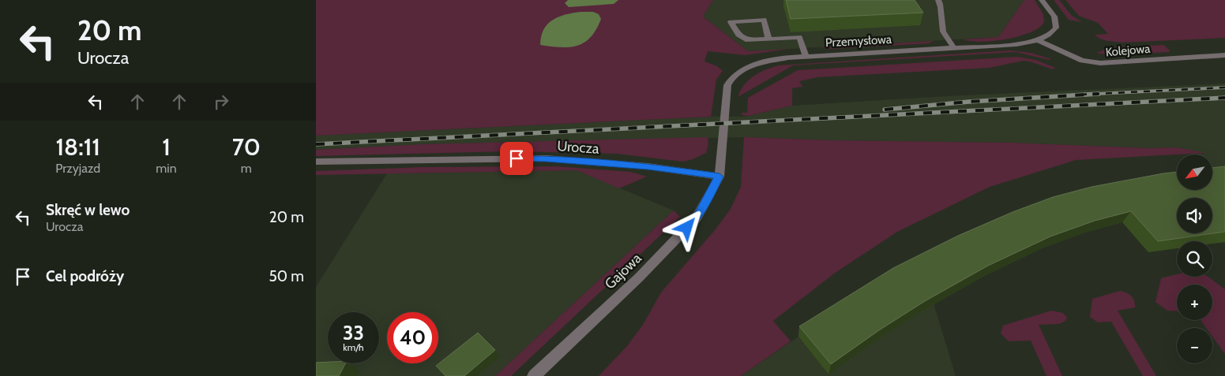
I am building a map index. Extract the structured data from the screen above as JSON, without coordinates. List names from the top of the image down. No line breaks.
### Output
{"streets":{"street":["Przemysłowa","Kolejowa","Urocza","Gajowa"]},"crossings":[["Przemysłowa","Kolejowa"],["Przemysłowa","Urocza"],["Przemysłowa","Gajowa"],["Urocza","Gajowa"]],"north":"bottom left","page":{"turn":["20 m","Urocza"],"eta":["18:11","Przyjazd","1","min","70","m"],"map_buttons":["+","−"],"list":[{"name":"Skręć w lewo","note":"Urocza","value":"20 m"},{"name":"Cel podróży","value":"50 m"}],"speed":"33 km/h","limit":"40"}}
